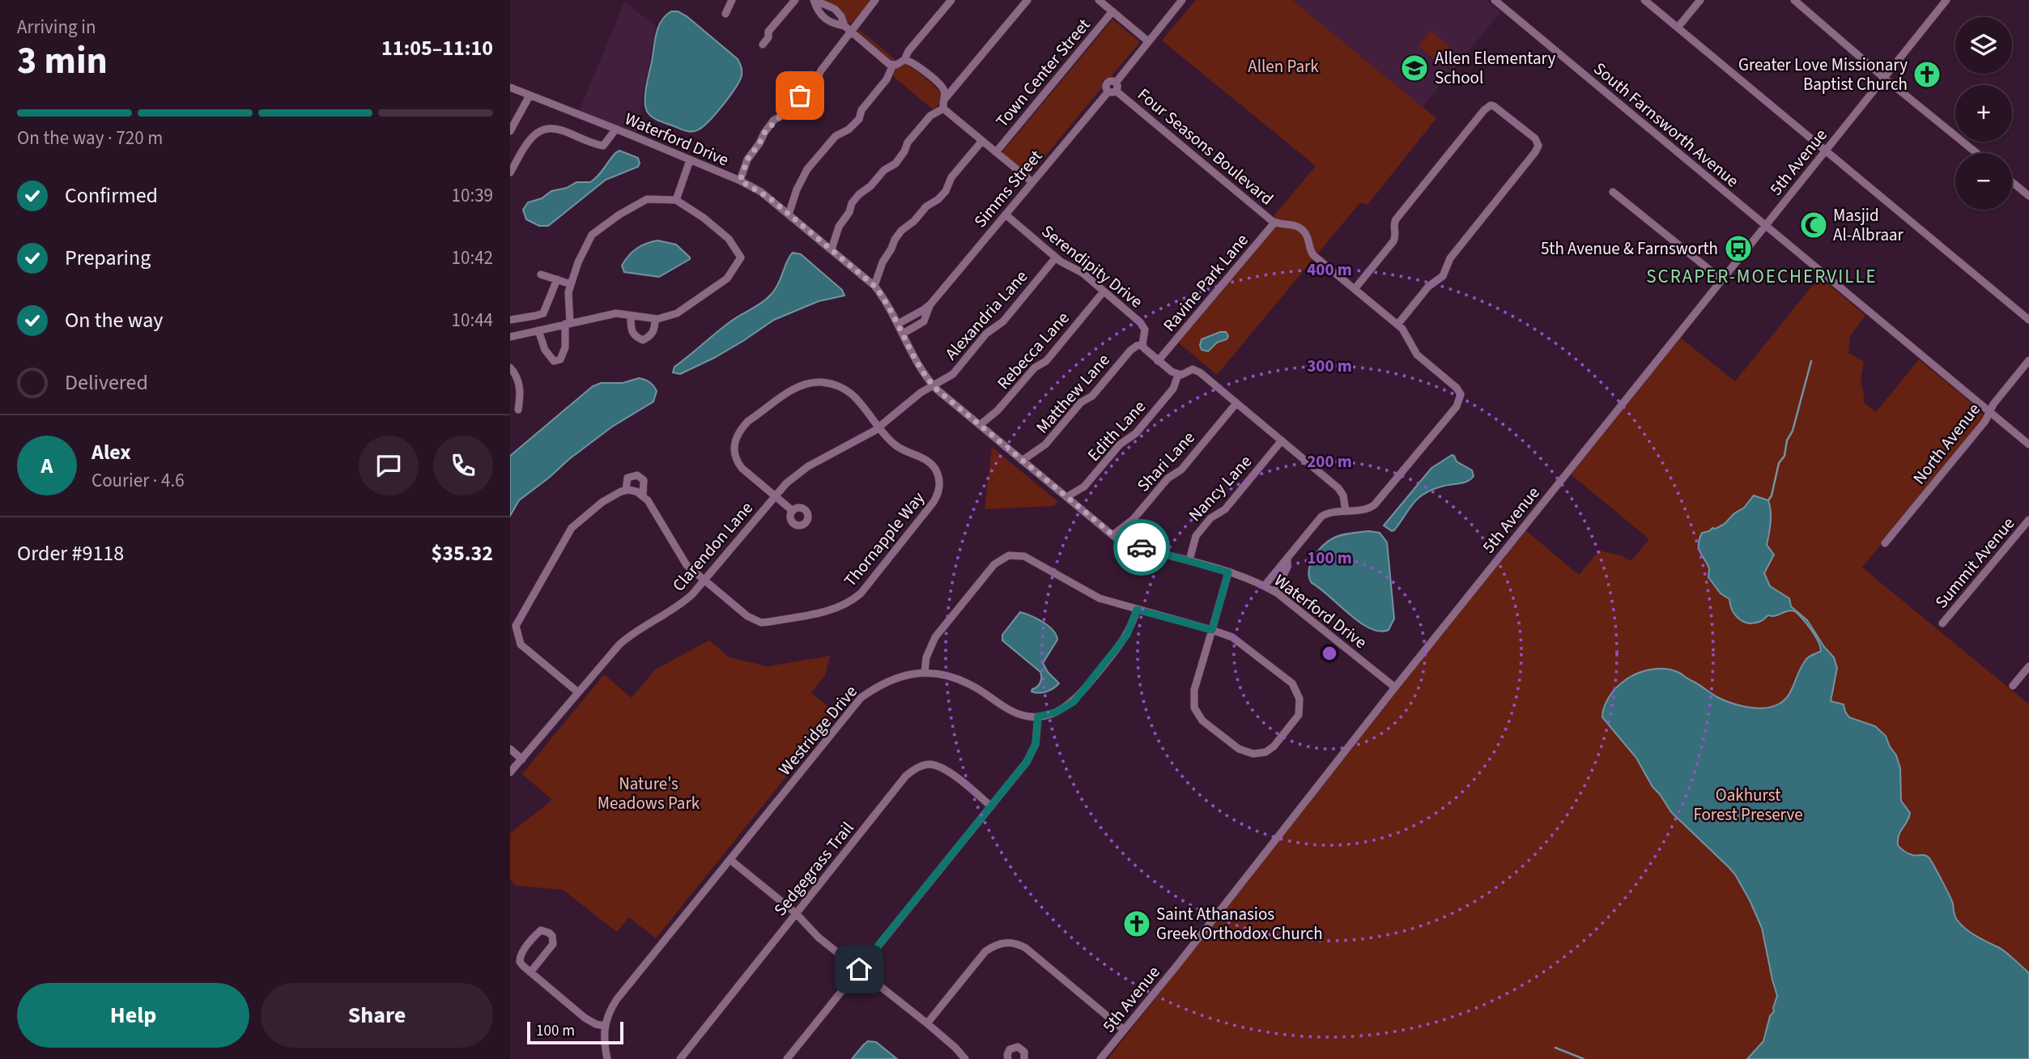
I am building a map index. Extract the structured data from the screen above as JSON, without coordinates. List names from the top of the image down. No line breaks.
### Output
{"streets":{"street":["Town Center Street","South Farnsworth Avenue","Waterford Drive","Four Seasons Boulevard","5th Avenue","Simms Street","Serendipity Drive","Ravine Park Lane","Alexandria Lane","Rebecca Lane","Matthew Lane","Edith Lane","North Avenue","Shari Lane","Nancy Lane","Thornapple Way","Clarendon Lane","Summit Avenue","Westridge Drive","Sedgegrass Trail"]},"crossings":[["South Farnsworth Avenue","5th Avenue"],["South Farnsworth Avenue","North Avenue"],["Waterford Drive","Four Seasons Boulevard"],["Waterford Drive","5th Avenue"],["Waterford Drive","Simms Street"],["Waterford Drive","Alexandria Lane"],["Waterford Drive","Rebecca Lane"],["Waterford Drive","Matthew Lane"],["Waterford Drive","Edith Lane"],["Waterford Drive","Shari Lane"],["Waterford Drive","Nancy Lane"],["Waterford Drive","Clarendon Lane"],["Four Seasons Boulevard","Simms Street"],["Four Seasons Boulevard","Ravine Park Lane"],["Simms Street","Serendipity Drive"],["Serendipity Drive","Ravine Park Lane"],["Serendipity Drive","Alexandria Lane"],["Serendipity Drive","Rebecca Lane"],["Serendipity Drive","Matthew Lane"],["Serendipity Drive","Edith Lane"],["Alexandria Lane","Clarendon Lane"],["Thornapple Way","Clarendon Lane"]],"districts":["SCRAPER-MOECHERVILLE"],"parks":["Allen Park","Nature's Meadows Park","Oakhurst Forest Preserve"],"places":{"school or university":["Allen Elementary School"],"church":["Greater Love Missionary Baptist Church","Saint Athanasios Greek Orthodox Church"],"mosque":["Masjid Al-Albraar"],"bus stop":["5th Avenue & Farnsworth"]},"scale_bar":"100 m","page":{"heading":["3 min","Arriving in","11:05–11:10"],"panel":["Alex","Courier · 4.6","Order #9118","$35.32"],"map_buttons":["+","−"],"bar":"On the way · 720 m","list":[["Confirmed","10:39"],["Preparing","10:42"],["On the way","10:44"],"Delivered"],"round":"A","buttons":["Help","Share"],"scale":"100 m"},"rings":["400 m","300 m","200 m","100 m"]}
